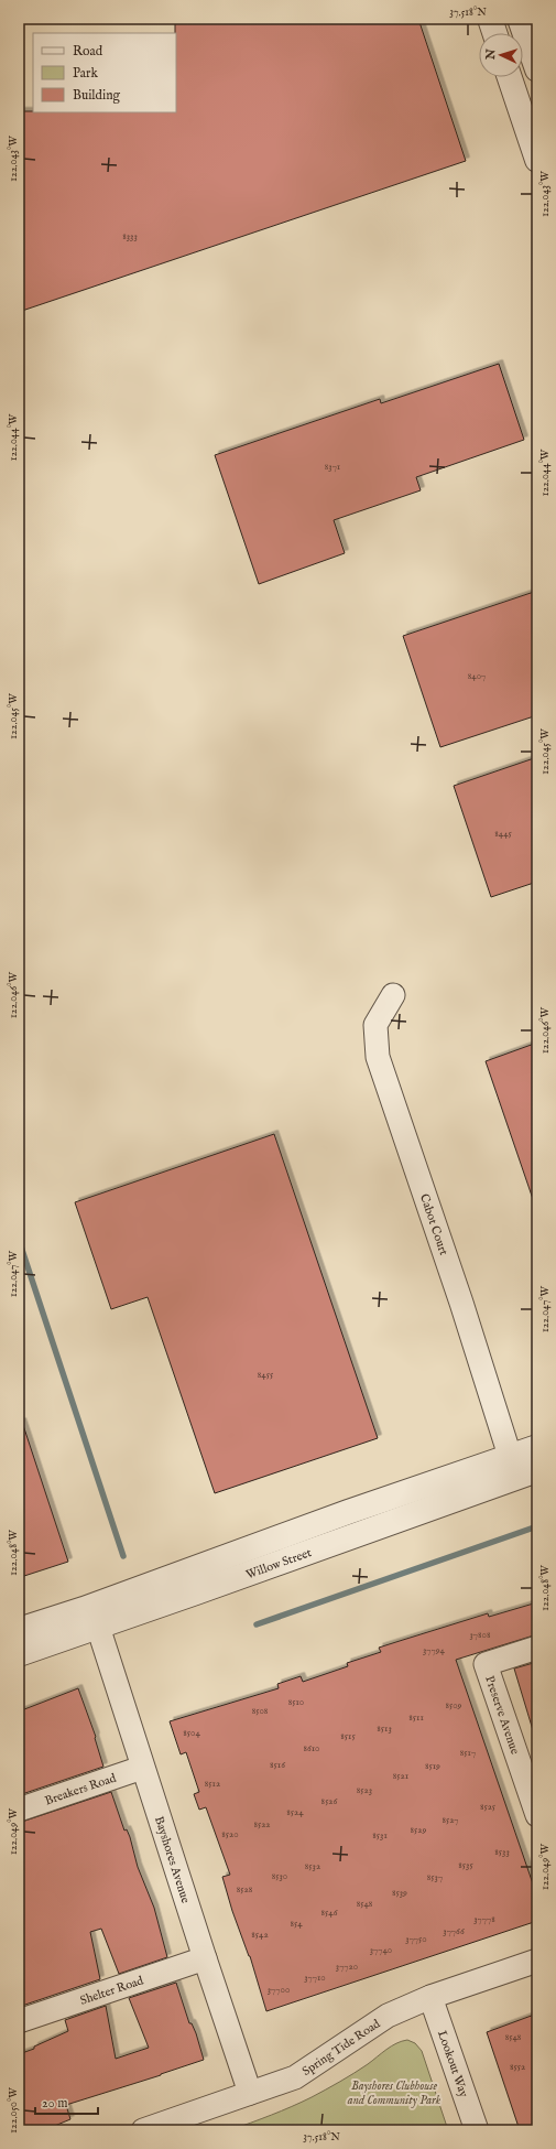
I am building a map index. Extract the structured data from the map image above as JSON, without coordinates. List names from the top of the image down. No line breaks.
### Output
{"streets":{"street":["Cabot Court","Willow Street","Preserve Avenue","Breakers Road","Bayshores Avenue","Shelter Road","Spring Tide Road","Lookout Way"]},"crossings":[["Cabot Court","Willow Street"],["Willow Street","Bayshores Avenue"],["Breakers Road","Bayshores Avenue"],["Bayshores Avenue","Shelter Road"],["Bayshores Avenue","Spring Tide Road"],["Spring Tide Road","Lookout Way"]],"parks":["Bayshores Clubhouse and Community Park"],"house_numbers":["8333","8371","8407","8445","8455","37808","37794","8510","8509","8508","8511","8513","8504","8515","8610","8517","8516","8519","8521","8512","8523","8526","8525","8524","8527","8522","8529","8520","8531","8533","8535","8532","8530","8537","8528","8539","8548","8546","37778","854","37766","8542","37750","37740","37720","37710","37700","8548","8552"],"legend":["Road","Park","Building"],"scale_bar":"20 m","north":"left","coordinates":["37.518°N","122.043°W","122.044°W","122.045°W","122.046°W","122.047°W","122.048°W","122.049°W","122.050°W"]}
